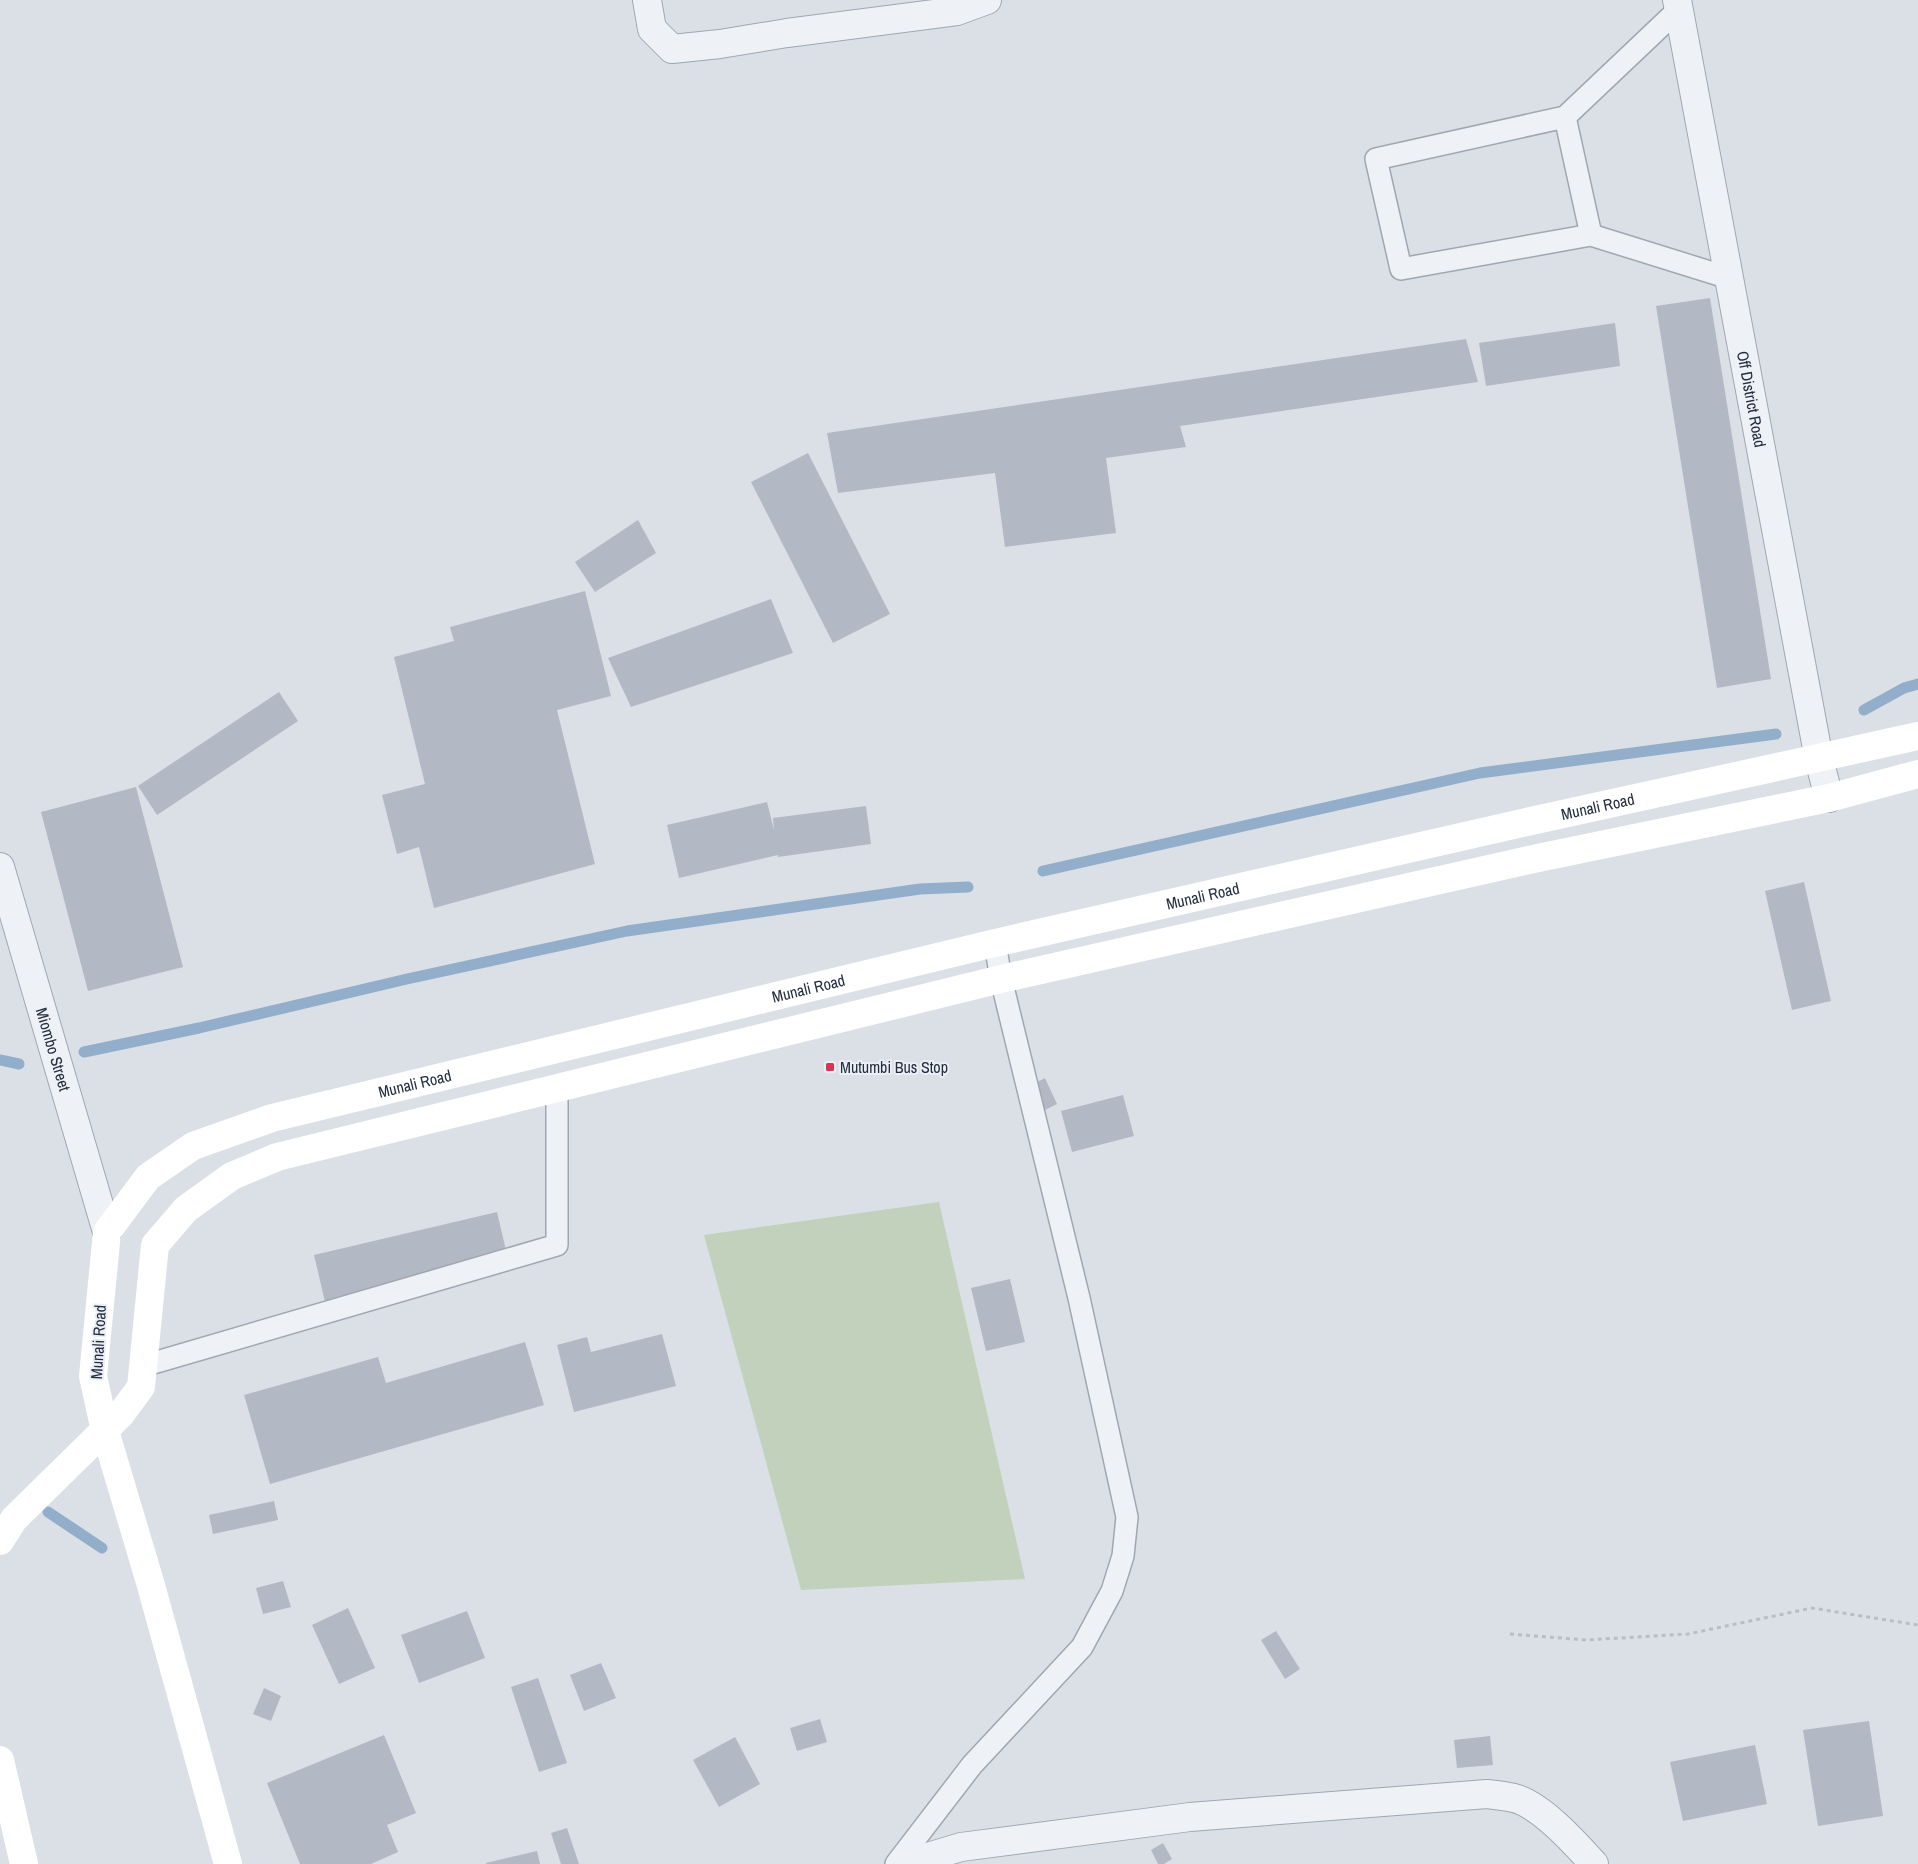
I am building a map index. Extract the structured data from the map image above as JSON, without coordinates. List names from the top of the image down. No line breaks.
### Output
{"streets":{"main road":["Munali Road"],"street":["Off District Road","Miombo Street"]},"crossings":[["Off District Road","Munali Road"],["Munali Road","Miombo Street"]],"places":{"transit":["Mutumbi Bus Stop"]}}
